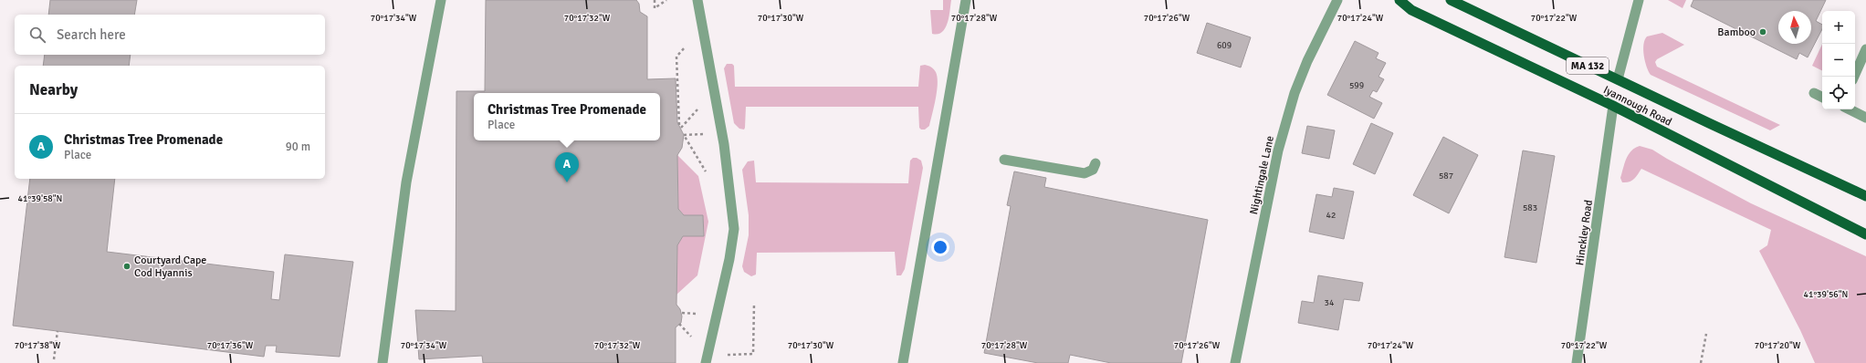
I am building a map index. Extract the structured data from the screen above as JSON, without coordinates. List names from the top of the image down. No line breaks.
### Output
{"streets":{"main road":["MA 132","Iyannough Road"],"street":["Nightingale Lane","Hinckley Road"]},"crossings":[["Iyannough Road","Hinckley Road"]],"places":["Bamboo","Courtyard Cape Cod Hyannis"],"house_numbers":["609","599","587","583","42","34"],"north":"top","page":{"map_buttons":["+","−"],"search":"Search here","heading":"Nearby","popup":["Christmas Tree Promenade","Place"],"list":[{"mark":"A","name":"Christmas Tree Promenade","note":"Place","value":"90 m"}],"pins":"A"},"coordinates":["70°17'34\"W","70°17'32\"W","70°17'30\"W","70°17'28\"W","70°17'26\"W","70°17'24\"W","70°17'22\"W","41°39'58\"N","41°39'56\"N","70°17'38\"W","70°17'36\"W","70°17'20\"W"]}
